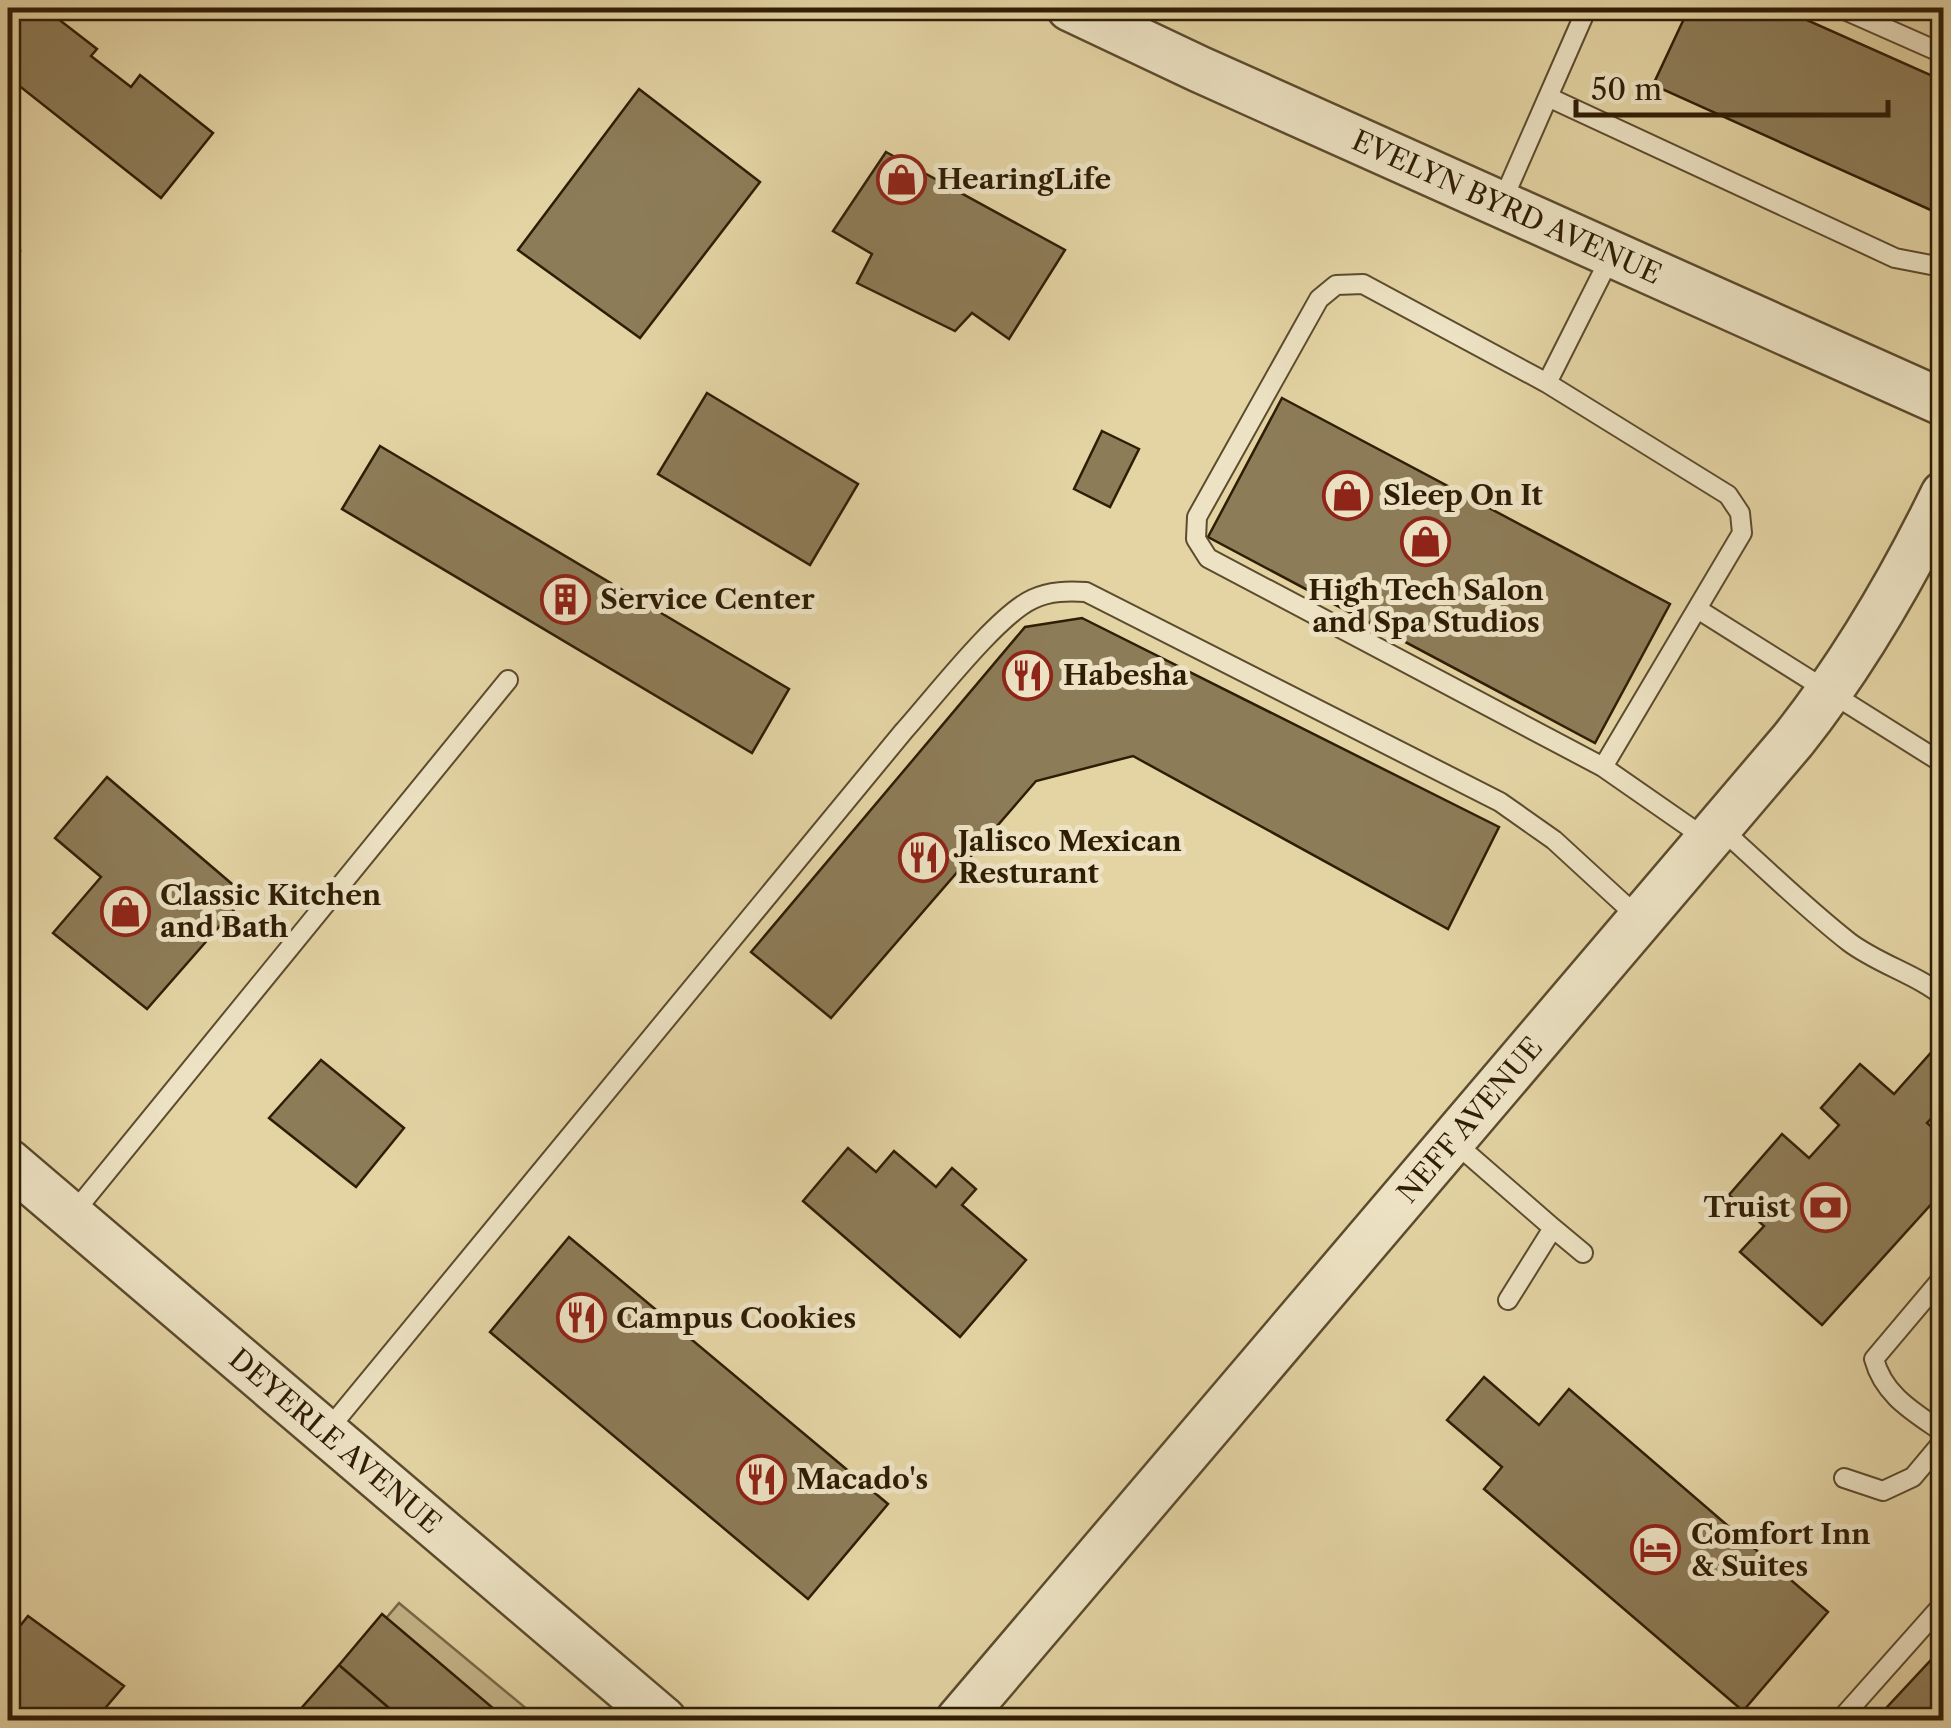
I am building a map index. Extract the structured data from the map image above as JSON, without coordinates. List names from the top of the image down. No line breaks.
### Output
{"streets":{"street":["EVELYN BYRD AVENUE","NEFF AVENUE","DEYERLE AVENUE"]},"places":{"shop":["HearingLife","Sleep On It","High Tech Salon and Spa Studios","Classic Kitchen and Bath"],"building":["Service Center"],"restaurant":["Habesha","Jalisco Mexican Resturant","Campus Cookies","Macado's"],"bank":["Truist"],"hotel":["Comfort Inn & Suites"]},"scale_bar":"50 m"}
